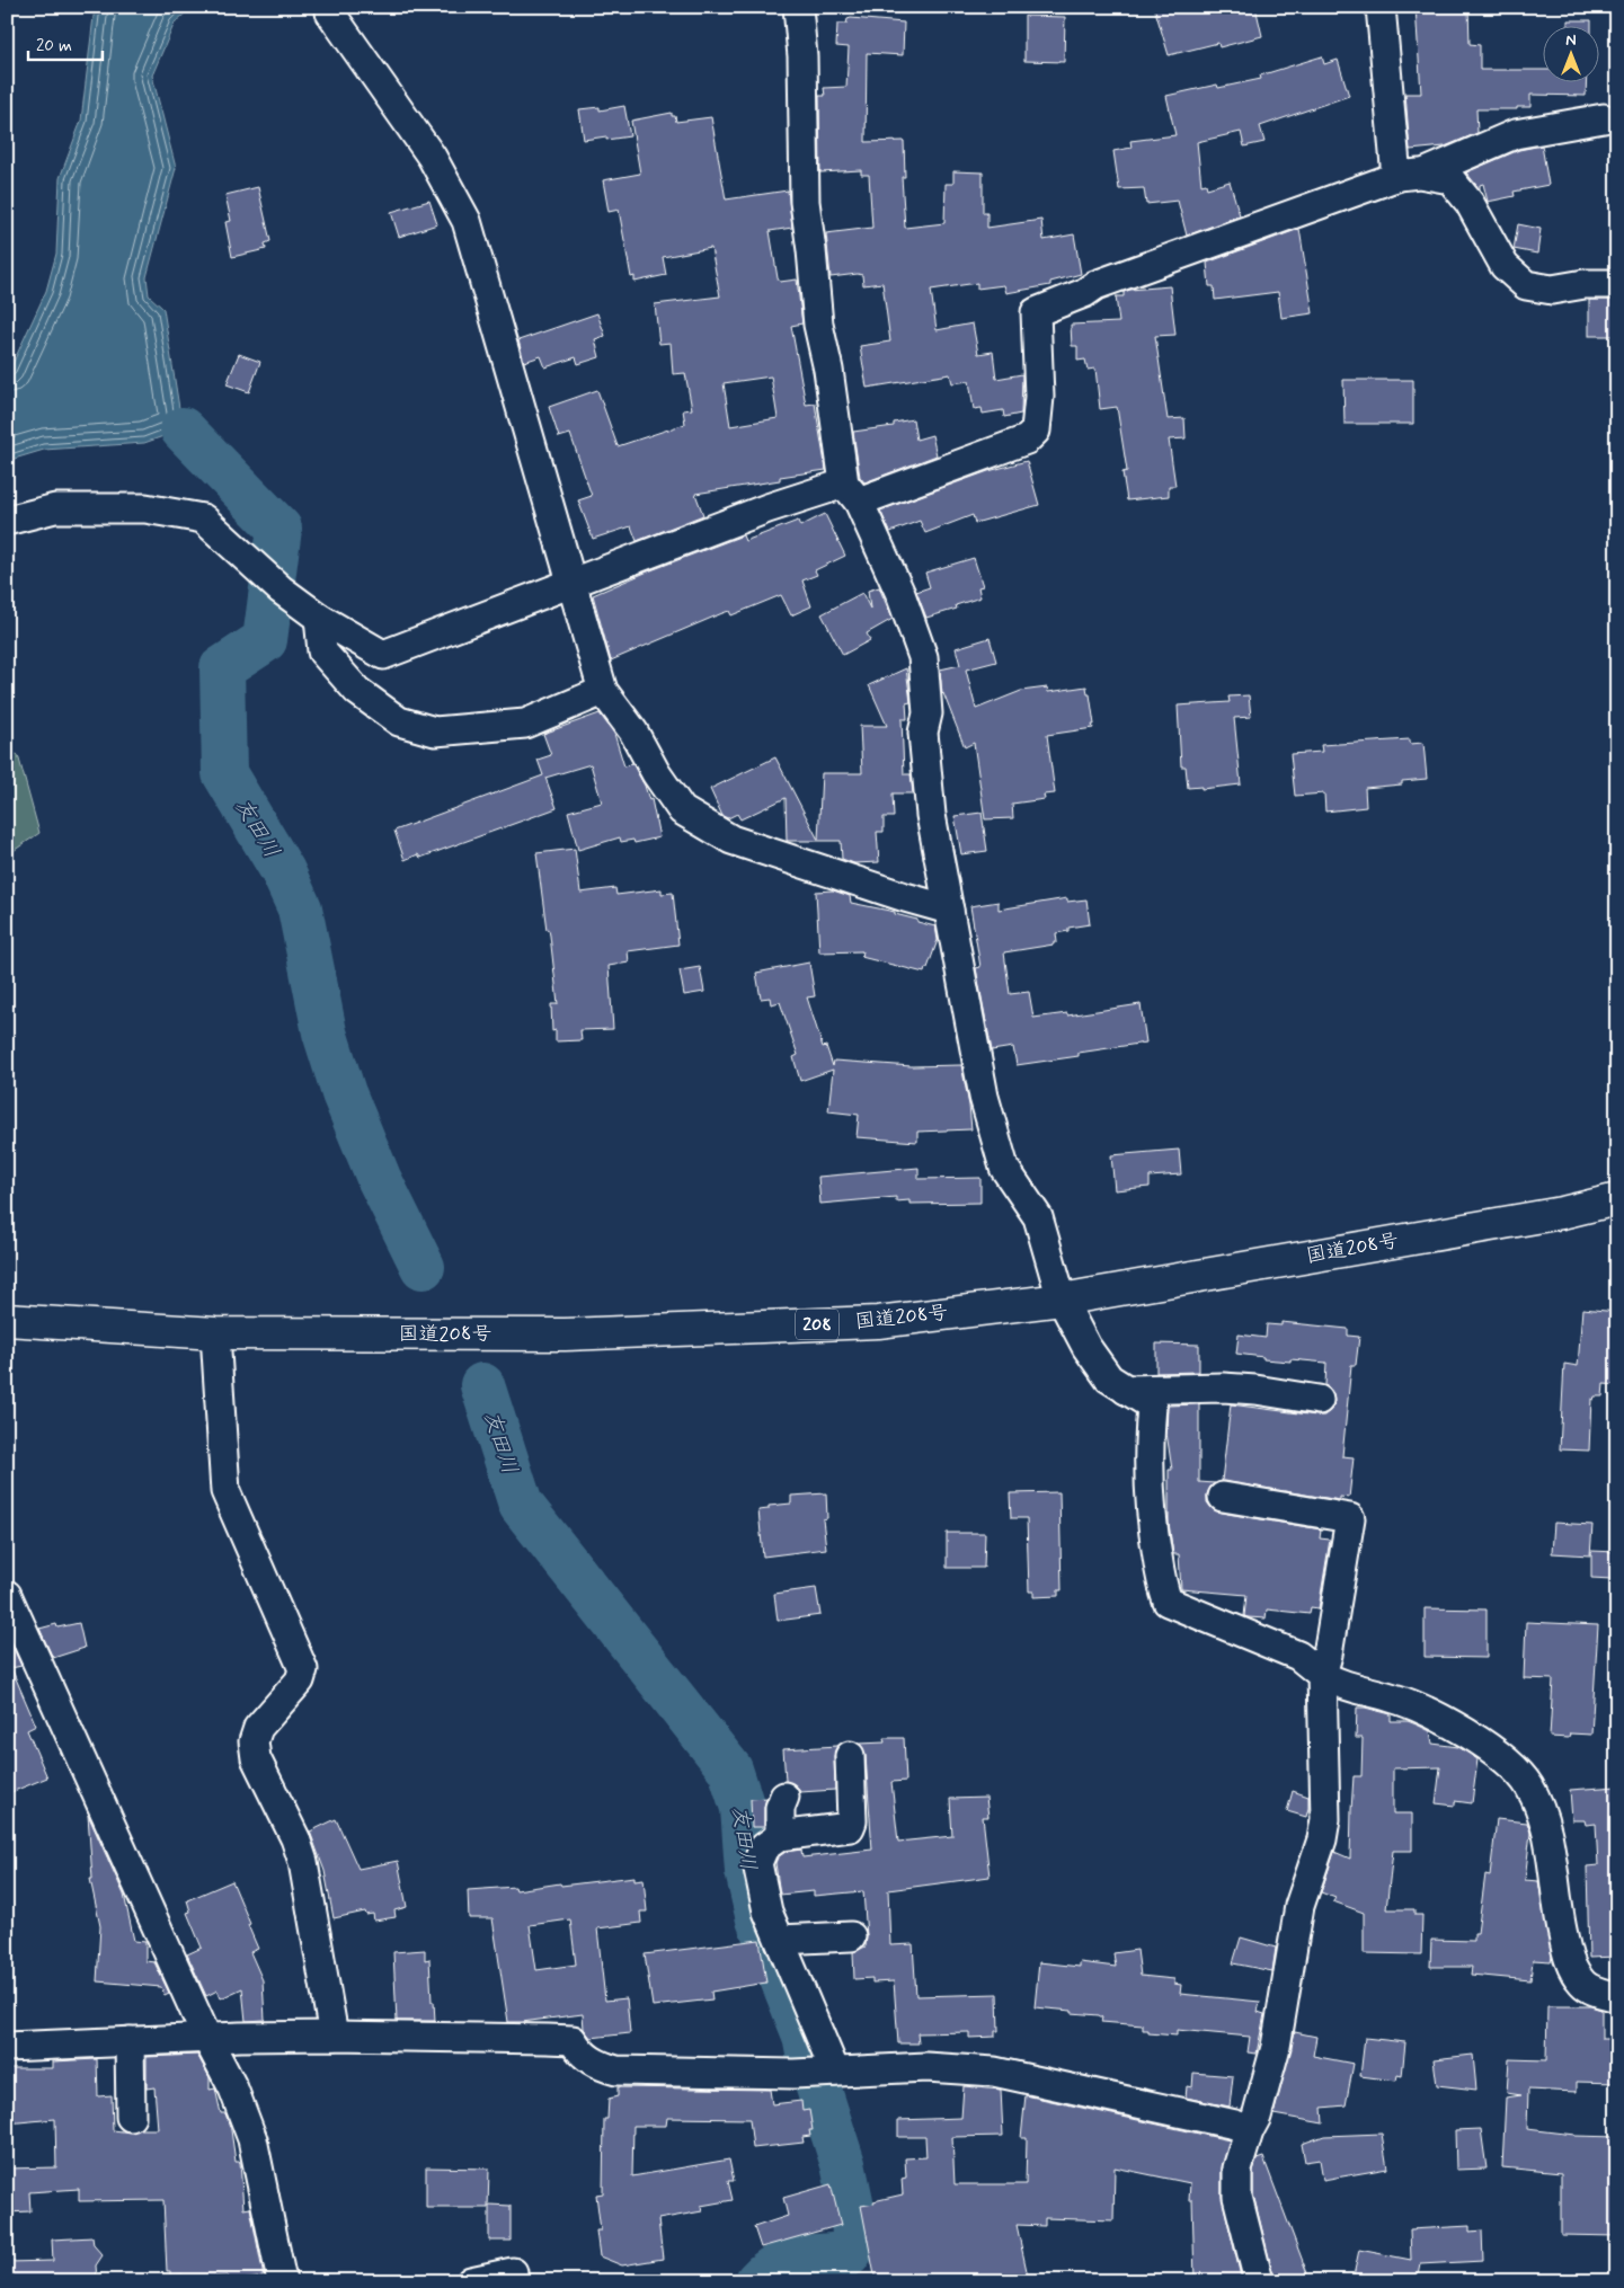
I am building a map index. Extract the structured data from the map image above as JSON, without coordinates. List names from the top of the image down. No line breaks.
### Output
{"streets":{"highway":["国道208号","208"]},"water":["友田川"],"scale_bar":"20 m","north":"top"}
